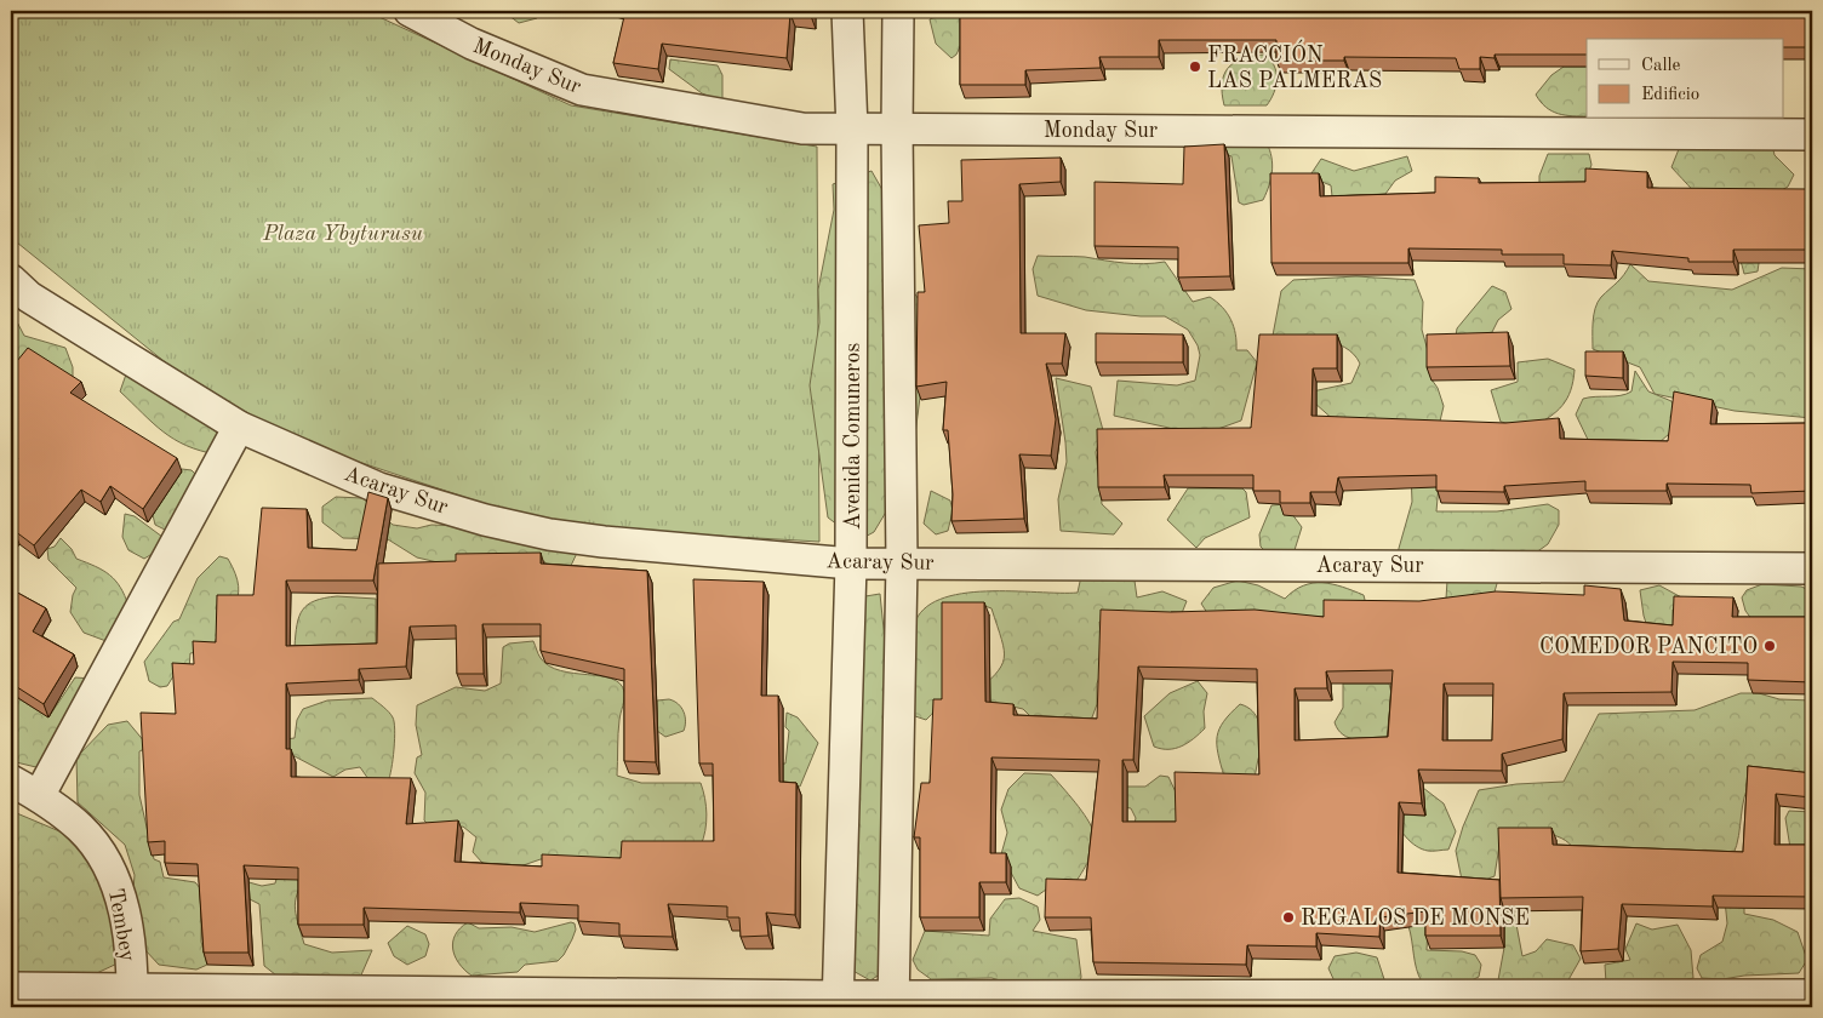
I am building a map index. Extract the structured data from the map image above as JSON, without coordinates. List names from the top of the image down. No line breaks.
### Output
{"streets":{"street":["Monday Sur","Avenida Comuneros","Acaray Sur","Tembey"]},"crossings":[["Monday Sur","Avenida Comuneros"],["Avenida Comuneros","Acaray Sur"]],"parks":["Plaza Ybyturusu"],"places":["FRACCIÓN LAS PALMERAS","COMEDOR PANCITO","REGALOS DE MONSE"],"legend":["Calle","Edificio"]}
